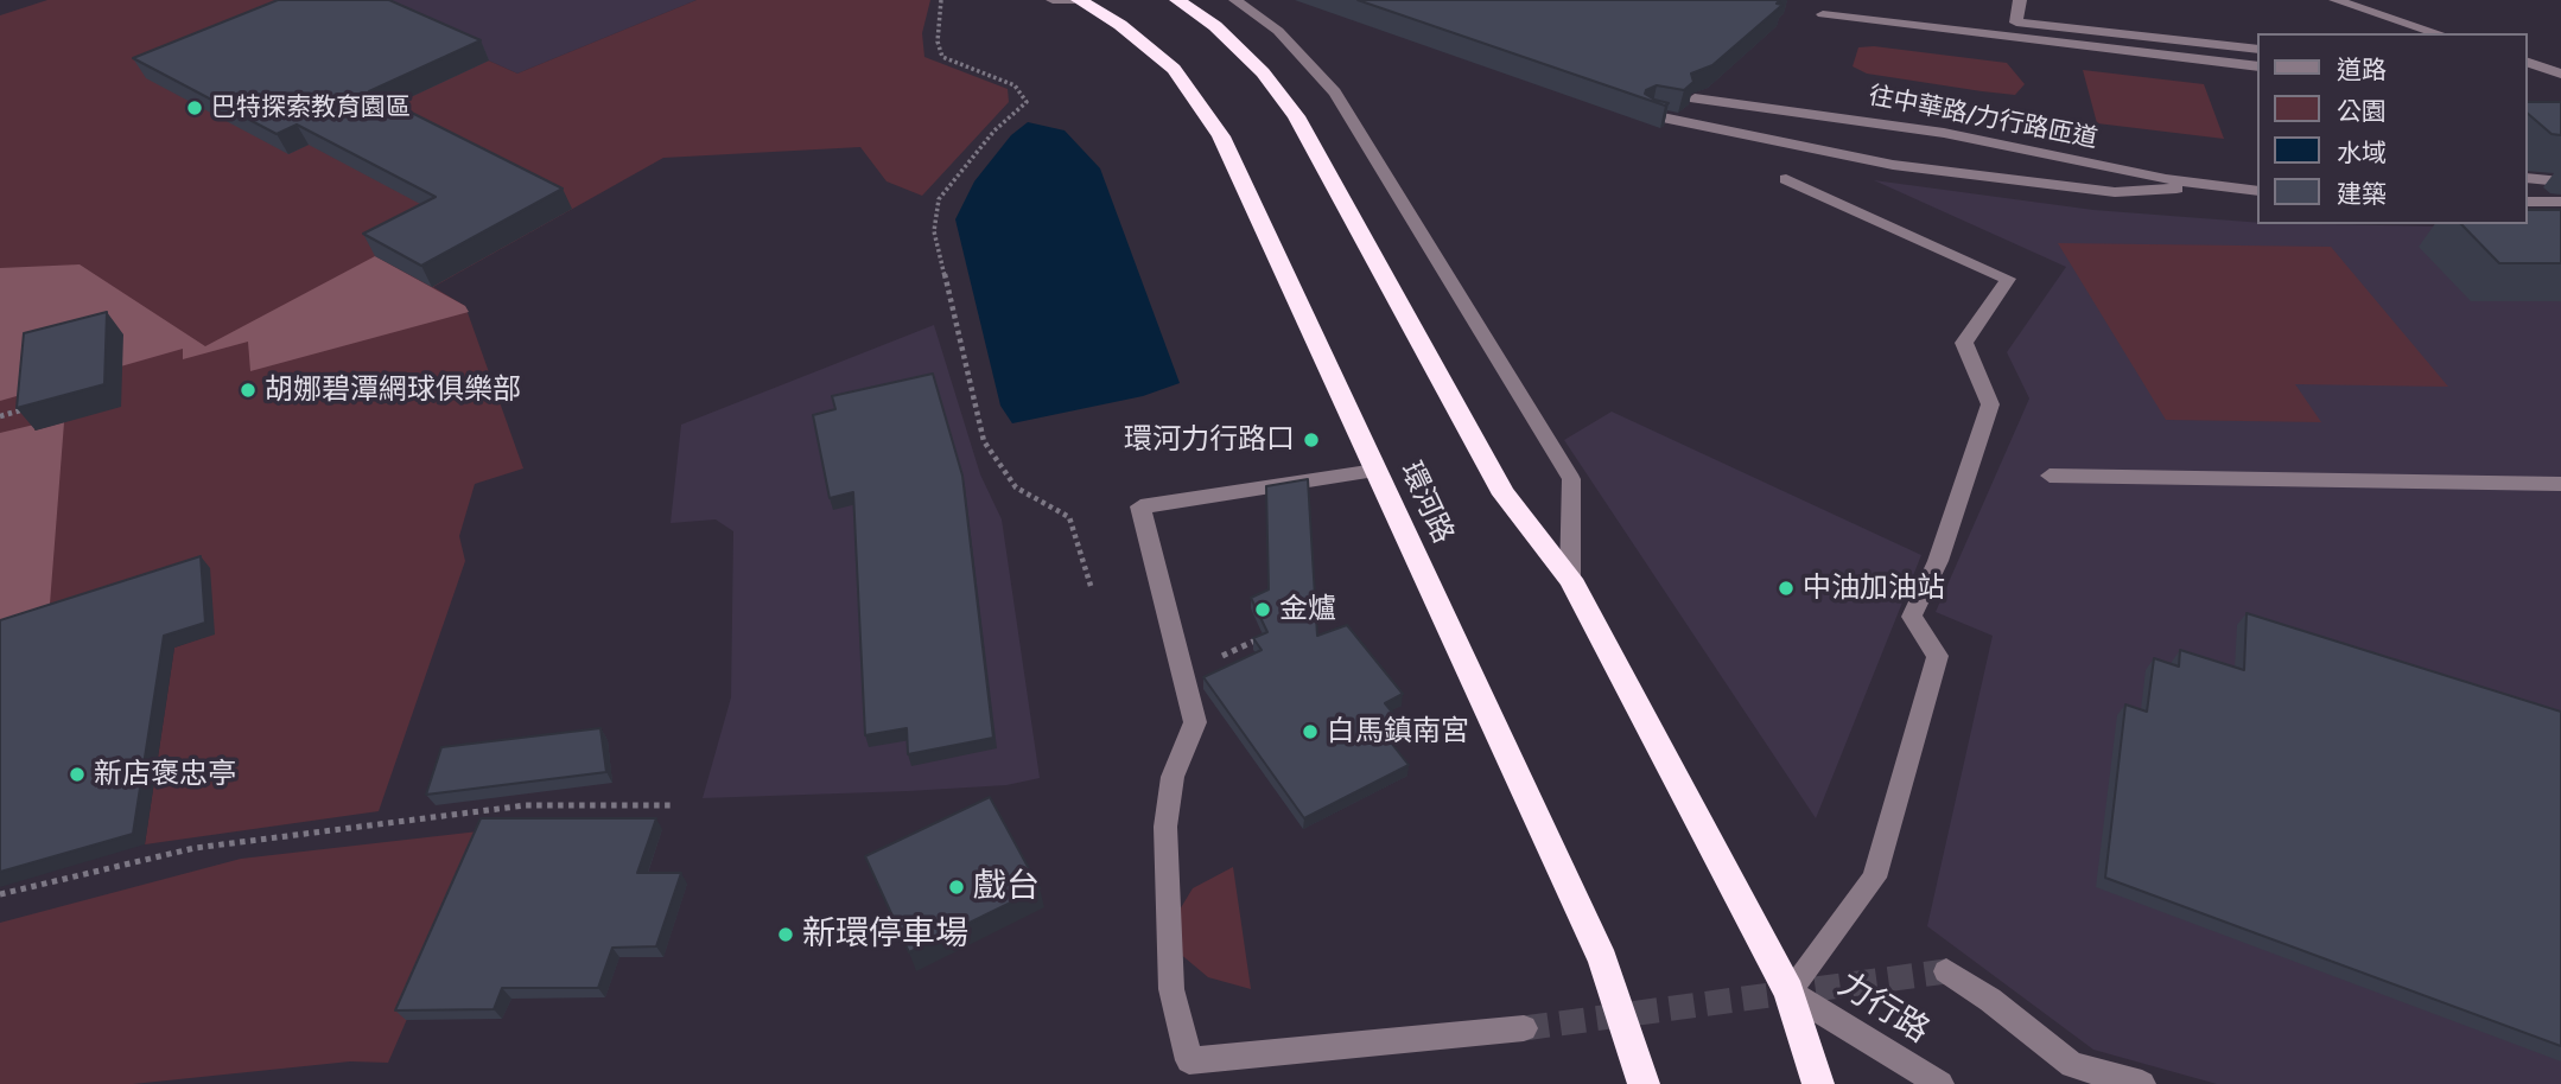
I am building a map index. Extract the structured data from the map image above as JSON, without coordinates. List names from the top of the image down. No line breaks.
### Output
{"streets":{"highway":["環河路"],"street":["往中華路/力行路匝道","力行路"]},"places":["巴特探索教育園區","胡娜碧潭網球俱樂部","環河力行路口","中油加油站","金爐","白馬鎮南宮","新店褒忠亭","戲台","新環停車場"],"legend":["道路","公園","水域","建築"]}
